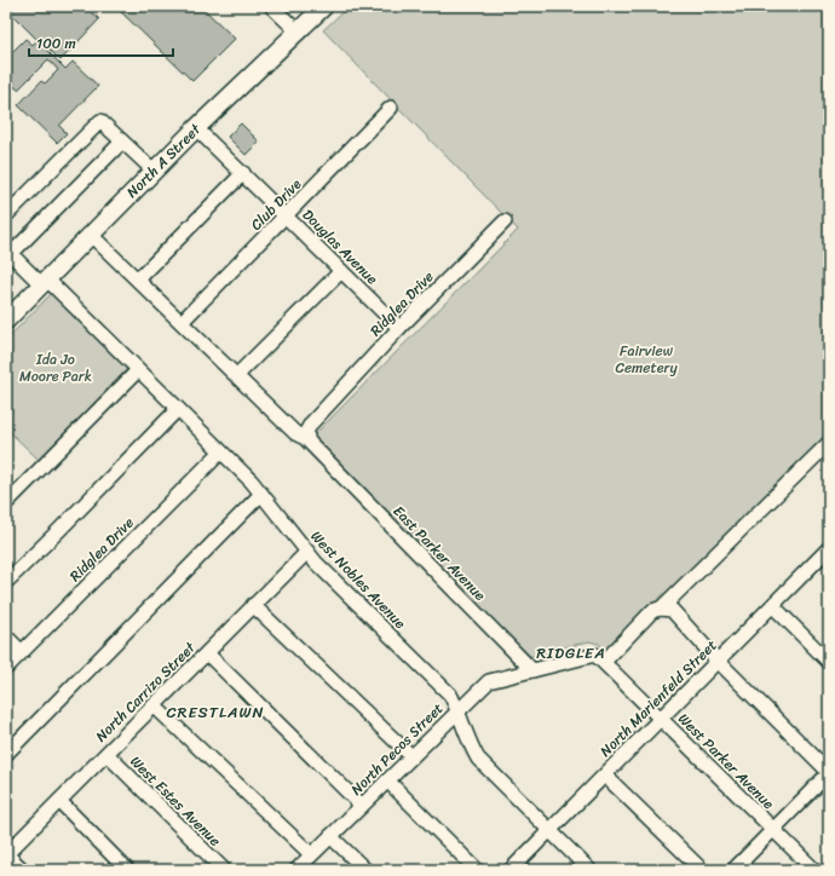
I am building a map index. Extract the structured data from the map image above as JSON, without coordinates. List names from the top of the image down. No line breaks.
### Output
{"streets":{"main road":["North A Street"],"street":["Club Drive","Douglas Avenue","Ridglea Drive","East Parker Avenue","West Nobles Avenue","North Carrizo Street","North Marienfeld Street","North Pecos Street","West Parker Avenue","West Estes Avenue"]},"crossings":[["North A Street","Douglas Avenue"],["North A Street","West Nobles Avenue"],["Club Drive","Douglas Avenue"],["Douglas Avenue","Ridglea Drive"],["Ridglea Drive","East Parker Avenue"],["Ridglea Drive","West Nobles Avenue"],["East Parker Avenue","North Pecos Street"],["West Nobles Avenue","North Carrizo Street"],["West Nobles Avenue","North Marienfeld Street"],["West Nobles Avenue","North Pecos Street"],["North Carrizo Street","West Estes Avenue"],["North Marienfeld Street","West Parker Avenue"]],"districts":["RIDGLEA","CRESTLAWN"],"parks":["Fairview Cemetery","Ida Jo Moore Park"],"scale_bar":"100 m"}
